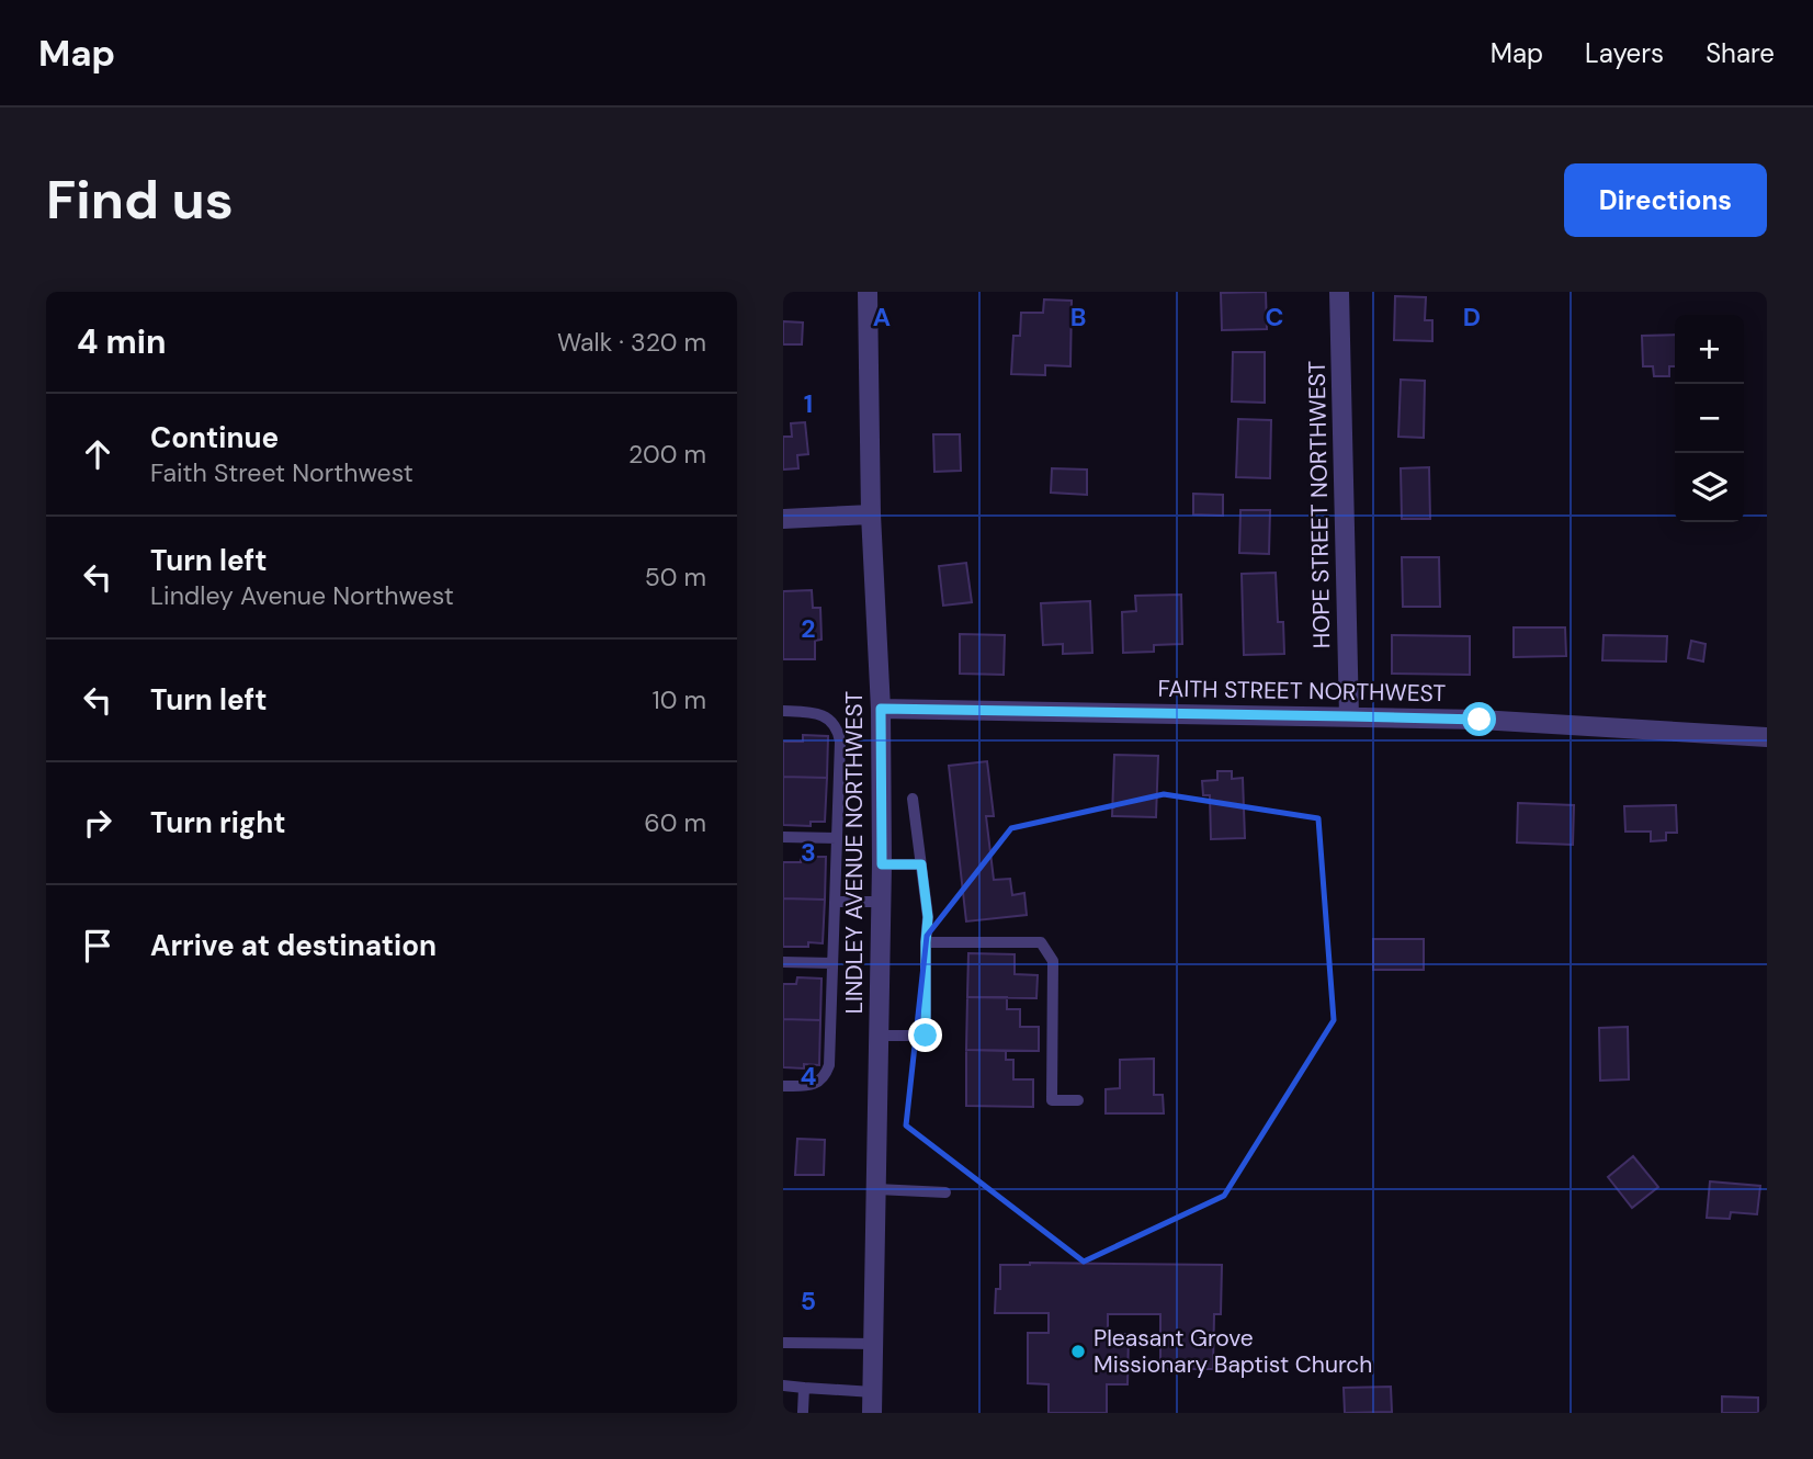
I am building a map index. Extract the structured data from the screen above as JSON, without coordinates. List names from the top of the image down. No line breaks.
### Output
{"streets":{"street":["HOPE STREET NORTHWEST","FAITH STREET NORTHWEST","LINDLEY AVENUE NORTHWEST"]},"crossings":[["HOPE STREET NORTHWEST","FAITH STREET NORTHWEST"],["FAITH STREET NORTHWEST","LINDLEY AVENUE NORTHWEST"]],"places":["Pleasant Grove Missionary Baptist Church"],"page":{"header":"Map","nav":["Map","Layers","Share"],"buttons":"Directions","title":"Find us","heading":["4 min","Walk · 320 m"],"map_buttons":["+","−"],"list":[["Continue","Faith Street Northwest","200 m"],["Turn left","Lindley Avenue Northwest","50 m"],["Turn left","10 m"],["Turn right","60 m"],"Arrive at destination"]},"grid":{"columns":["A","B","C","D"],"rows":["1","2","3","4","5"]}}
